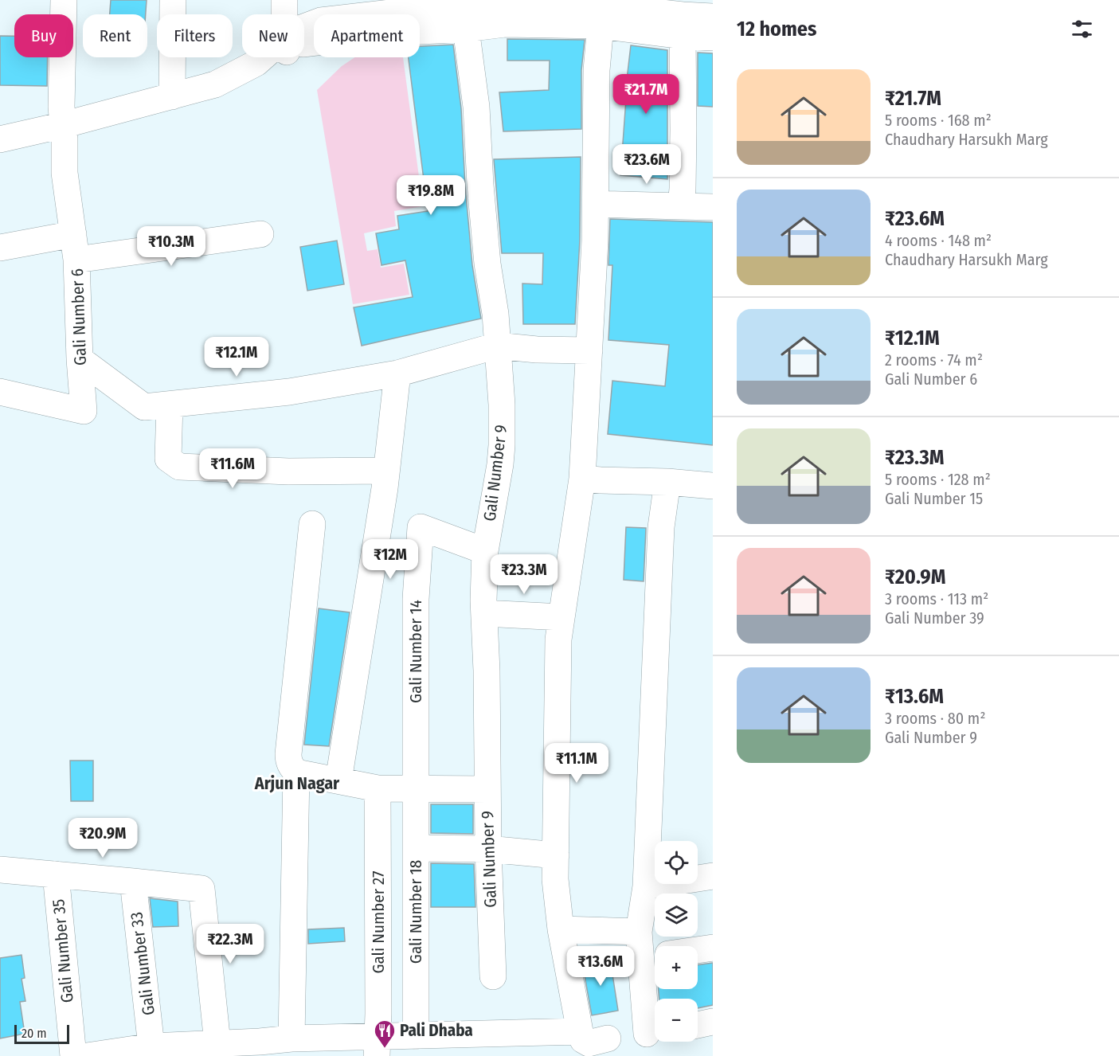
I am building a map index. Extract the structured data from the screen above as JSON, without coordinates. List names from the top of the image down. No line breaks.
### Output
{"streets":{"street":["Gali Number 6","Gali Number 9","Gali Number 14","Gali Number 18","Gali Number 27","Gali Number 35","Gali Number 33"]},"crossings":[["Gali Number 9","Gali Number 14"],["Gali Number 14","Gali Number 18"]],"districts":["Arjun Nagar"],"places":{"restaurant":["Pali Dhaba"]},"scale_bar":"20 m","page":{"heading":"12 homes","chip":["Buy","Rent","Filters","New","Apartment"],"list":[{"name":"₹21.7M","note":"5 rooms · 168 m² · Chaudhary Harsukh Marg"},{"name":"₹23.6M","note":"4 rooms · 148 m² · Chaudhary Harsukh Marg"},{"name":"₹12.1M","note":"2 rooms · 74 m² · Gali Number 6"},{"name":"₹23.3M","note":"5 rooms · 128 m² · Gali Number 15"},{"name":"₹20.9M","note":"3 rooms · 113 m² · Gali Number 39"},{"name":"₹13.6M","note":"3 rooms · 80 m² · Gali Number 9"}],"price":["₹21.7M","₹23.6M","₹19.8M","₹10.3M","₹12.1M","₹11.6M","₹12M","₹23.3M","₹11.1M","₹20.9M","₹22.3M","₹13.6M"],"map_buttons":["+","−"],"scale":"20 m"}}
